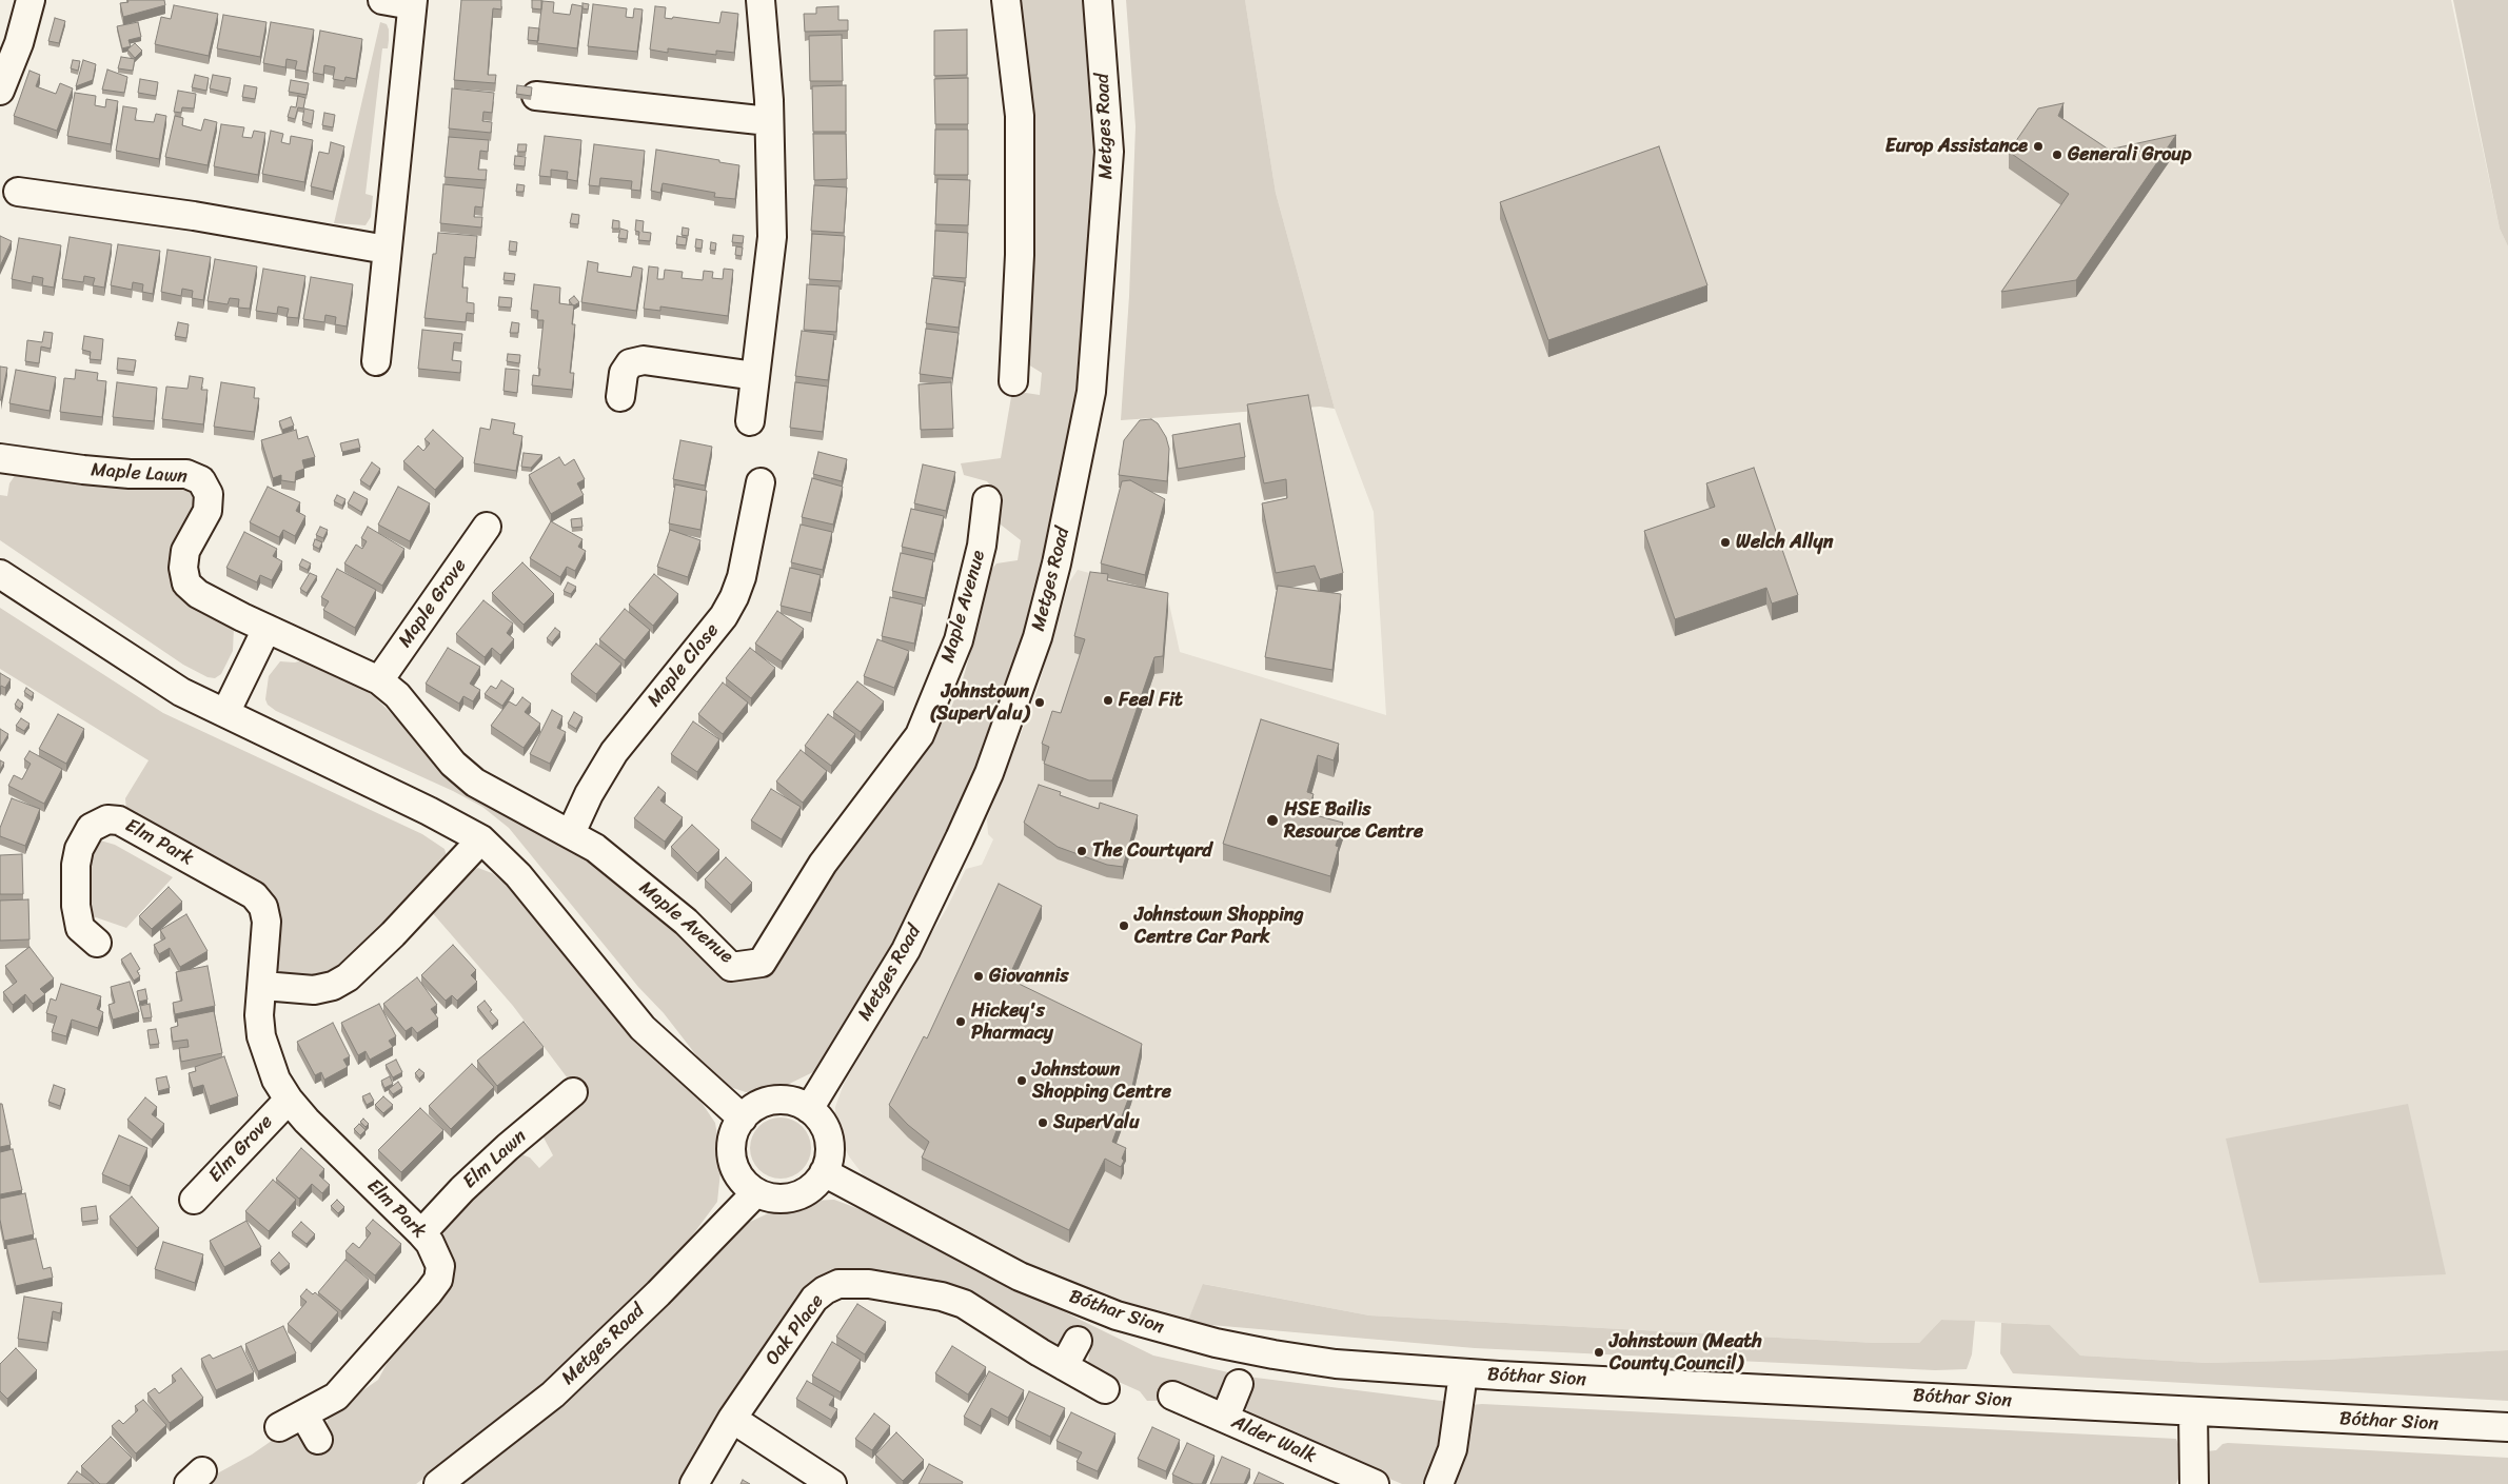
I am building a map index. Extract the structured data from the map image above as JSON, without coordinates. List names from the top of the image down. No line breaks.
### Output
{"streets":{"street":["Metges Road","Maple Lawn","Maple Grove","Maple Avenue","Maple Close","Elm Park","Elm Grove","Elm Lawn","Bóthar Sion","Oak Place","Alder Walk"]},"crossings":[["Metges Road","Bóthar Sion"],["Maple Lawn","Maple Avenue"],["Maple Grove","Maple Avenue"],["Maple Avenue","Maple Close"],["Elm Park","Elm Grove"],["Elm Park","Elm Lawn"]],"places":["Europ Assistance","Generali Group","Welch Allyn","Feel Fit","Johnstown (SuperValu)","HSE Bailis Resource Centre","The Courtyard","Johnstown Shopping Centre Car Park","Giovannis","Hickey's Pharmacy","Johnstown Shopping Centre","SuperValu","Johnstown (Meath County Council)"]}
